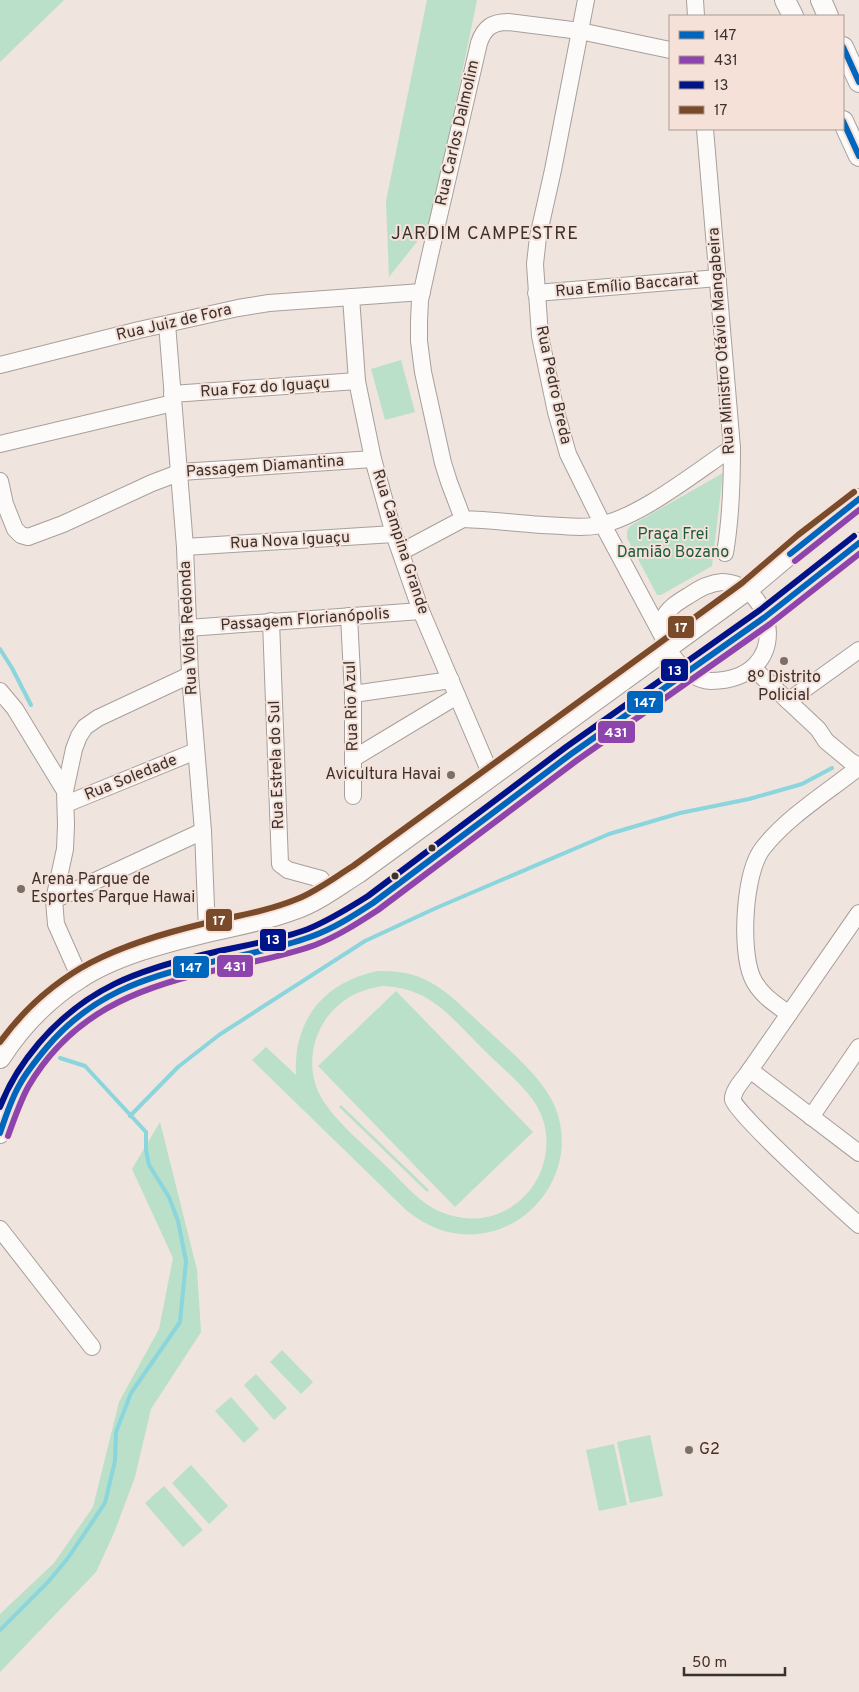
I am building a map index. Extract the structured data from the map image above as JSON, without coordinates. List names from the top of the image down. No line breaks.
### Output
{"streets":{"street":["Rua Carlos Dalmolim","Rua Emílio Baccarat","Rua Juiz de Fora","Rua Ministro Otávio Mangabeira","Rua Pedro Breda","Rua Foz do Iguaçu","Passagem Diamantina","Rua Nova Iguaçu","Rua Campina Grande","Passagem Florianópolis","Rua Volta Redonda","Rua Rio Azul","Rua Estrela do Sul","Rua Soledade"]},"crossings":[["Rua Carlos Dalmolim","Rua Juiz de Fora"],["Rua Carlos Dalmolim","Rua Pedro Breda"],["Rua Emílio Baccarat","Rua Ministro Otávio Mangabeira"],["Rua Emílio Baccarat","Rua Pedro Breda"],["Rua Juiz de Fora","Rua Campina Grande"],["Rua Juiz de Fora","Rua Volta Redonda"],["Rua Foz do Iguaçu","Rua Campina Grande"],["Rua Foz do Iguaçu","Rua Volta Redonda"],["Passagem Diamantina","Rua Campina Grande"],["Passagem Diamantina","Rua Volta Redonda"],["Rua Nova Iguaçu","Rua Campina Grande"],["Rua Nova Iguaçu","Rua Volta Redonda"],["Rua Campina Grande","Passagem Florianópolis"],["Passagem Florianópolis","Rua Volta Redonda"],["Passagem Florianópolis","Rua Rio Azul"],["Passagem Florianópolis","Rua Estrela do Sul"],["Rua Volta Redonda","Rua Soledade"]],"districts":["JARDIM CAMPESTRE"],"parks":["Praça Frei Damião Bozano"],"places":["8º Distrito Policial","Avicultura Havai","Arena Parque de Esportes Parque Hawai","G2"],"lines":["transit line 147","transit line 17","transit line 431","transit line 13"],"legend":["147","431","13","17"],"scale_bar":"50 m"}
